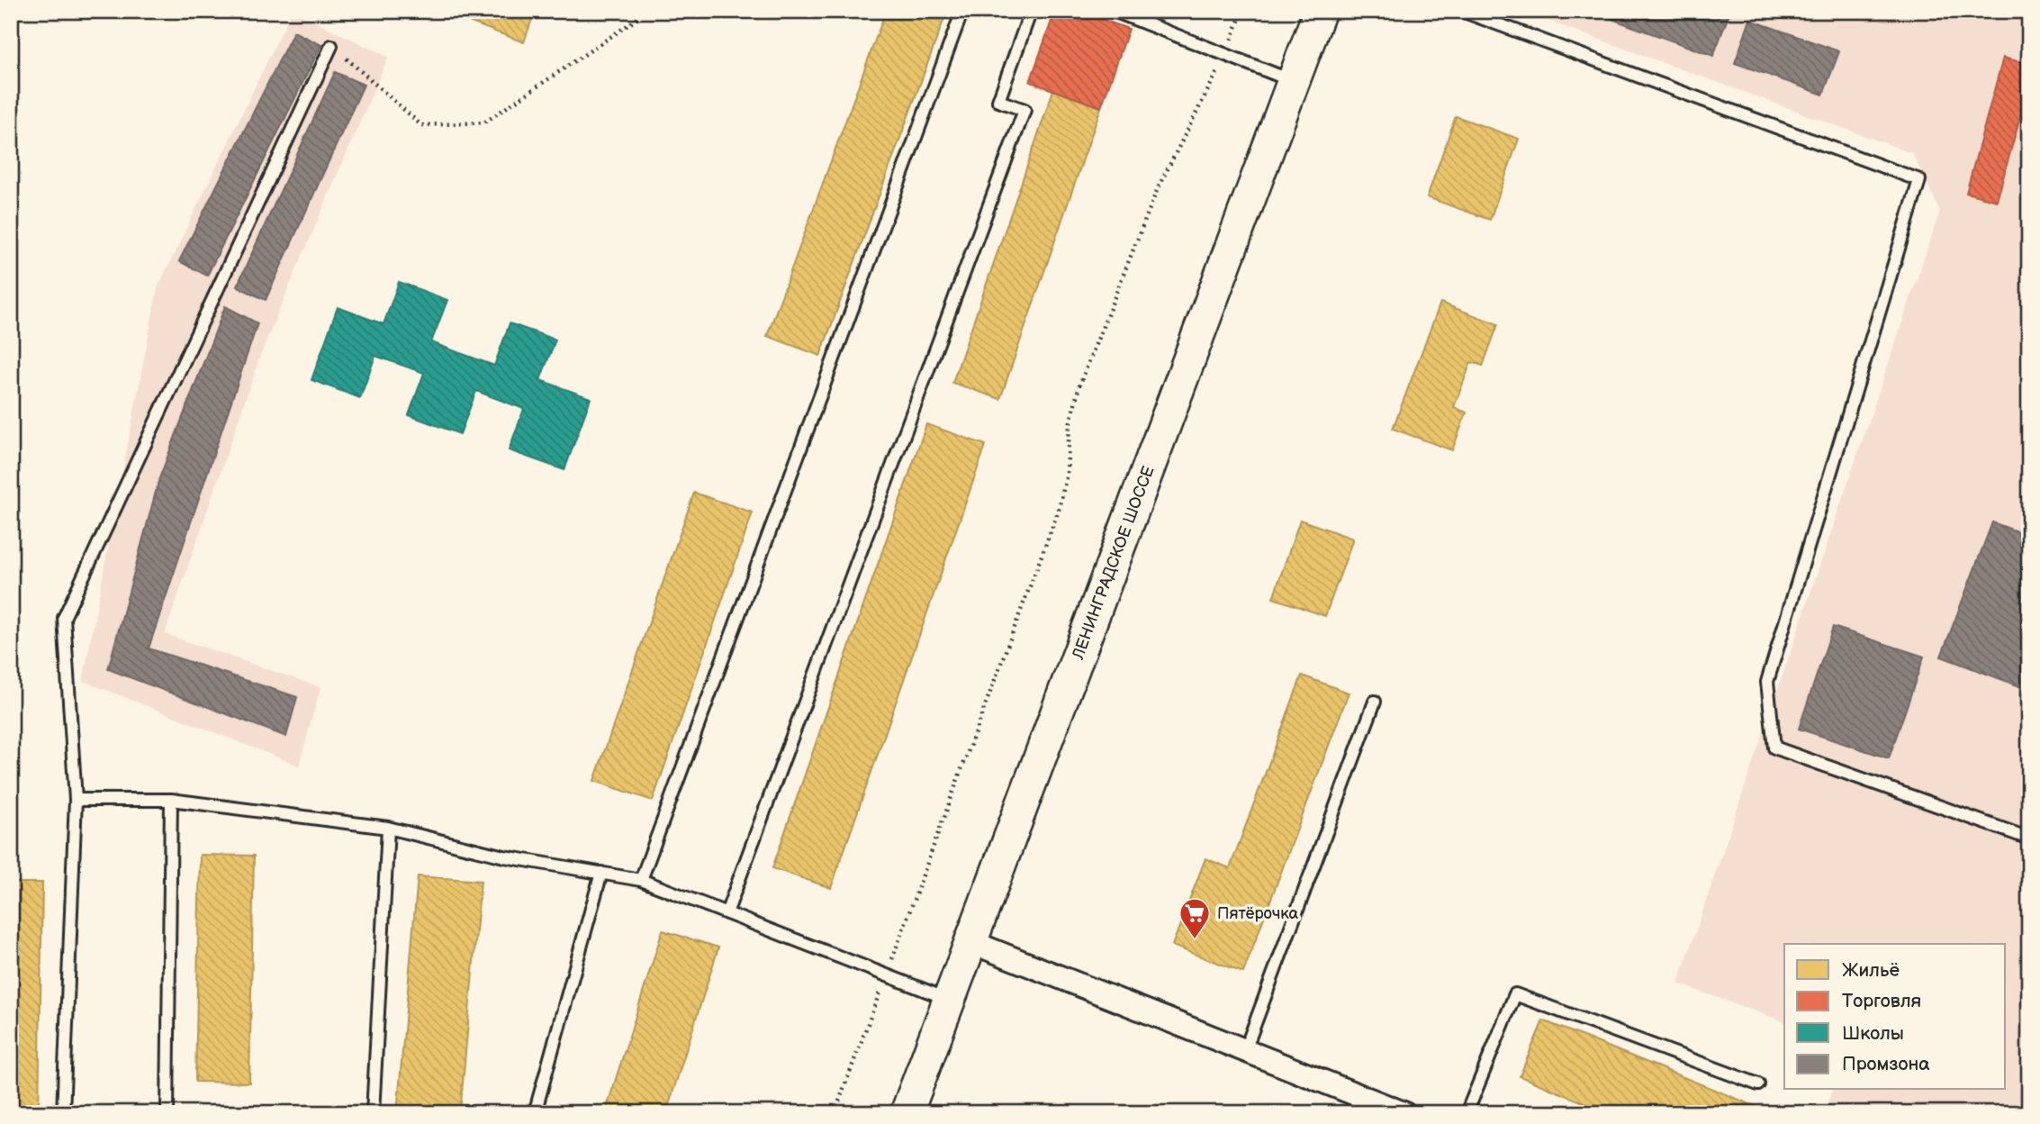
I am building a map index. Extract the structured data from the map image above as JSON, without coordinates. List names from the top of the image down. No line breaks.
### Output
{"streets":{"main road":["ЛЕНИНГРАДСКОЕ ШОССЕ"]},"places":{"supermarket":["Пятёрочка"]},"legend":["Жильё","Торговля","Школы","Промзона"]}
